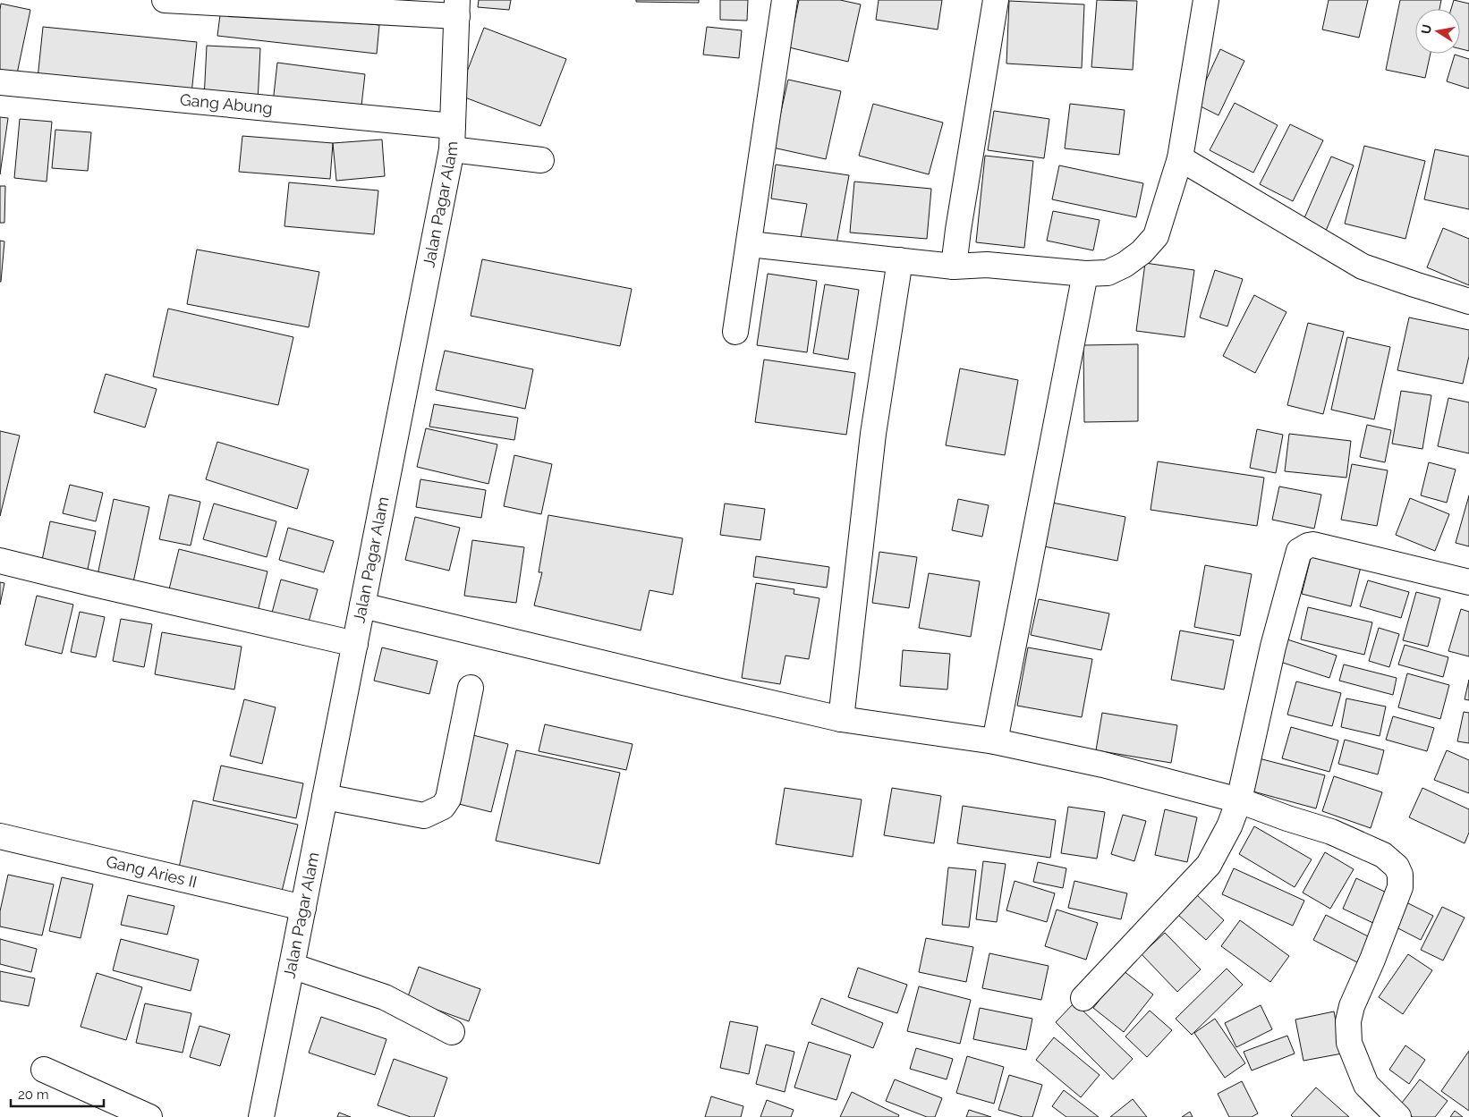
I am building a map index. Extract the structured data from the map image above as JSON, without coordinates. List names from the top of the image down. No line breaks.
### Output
{"streets":{"street":["Gang Abung","Jalan Pagar Alam","Gang Aries II"]},"crossings":[["Gang Abung","Jalan Pagar Alam"],["Jalan Pagar Alam","Gang Aries II"]],"scale_bar":"20 m","north":"left"}
